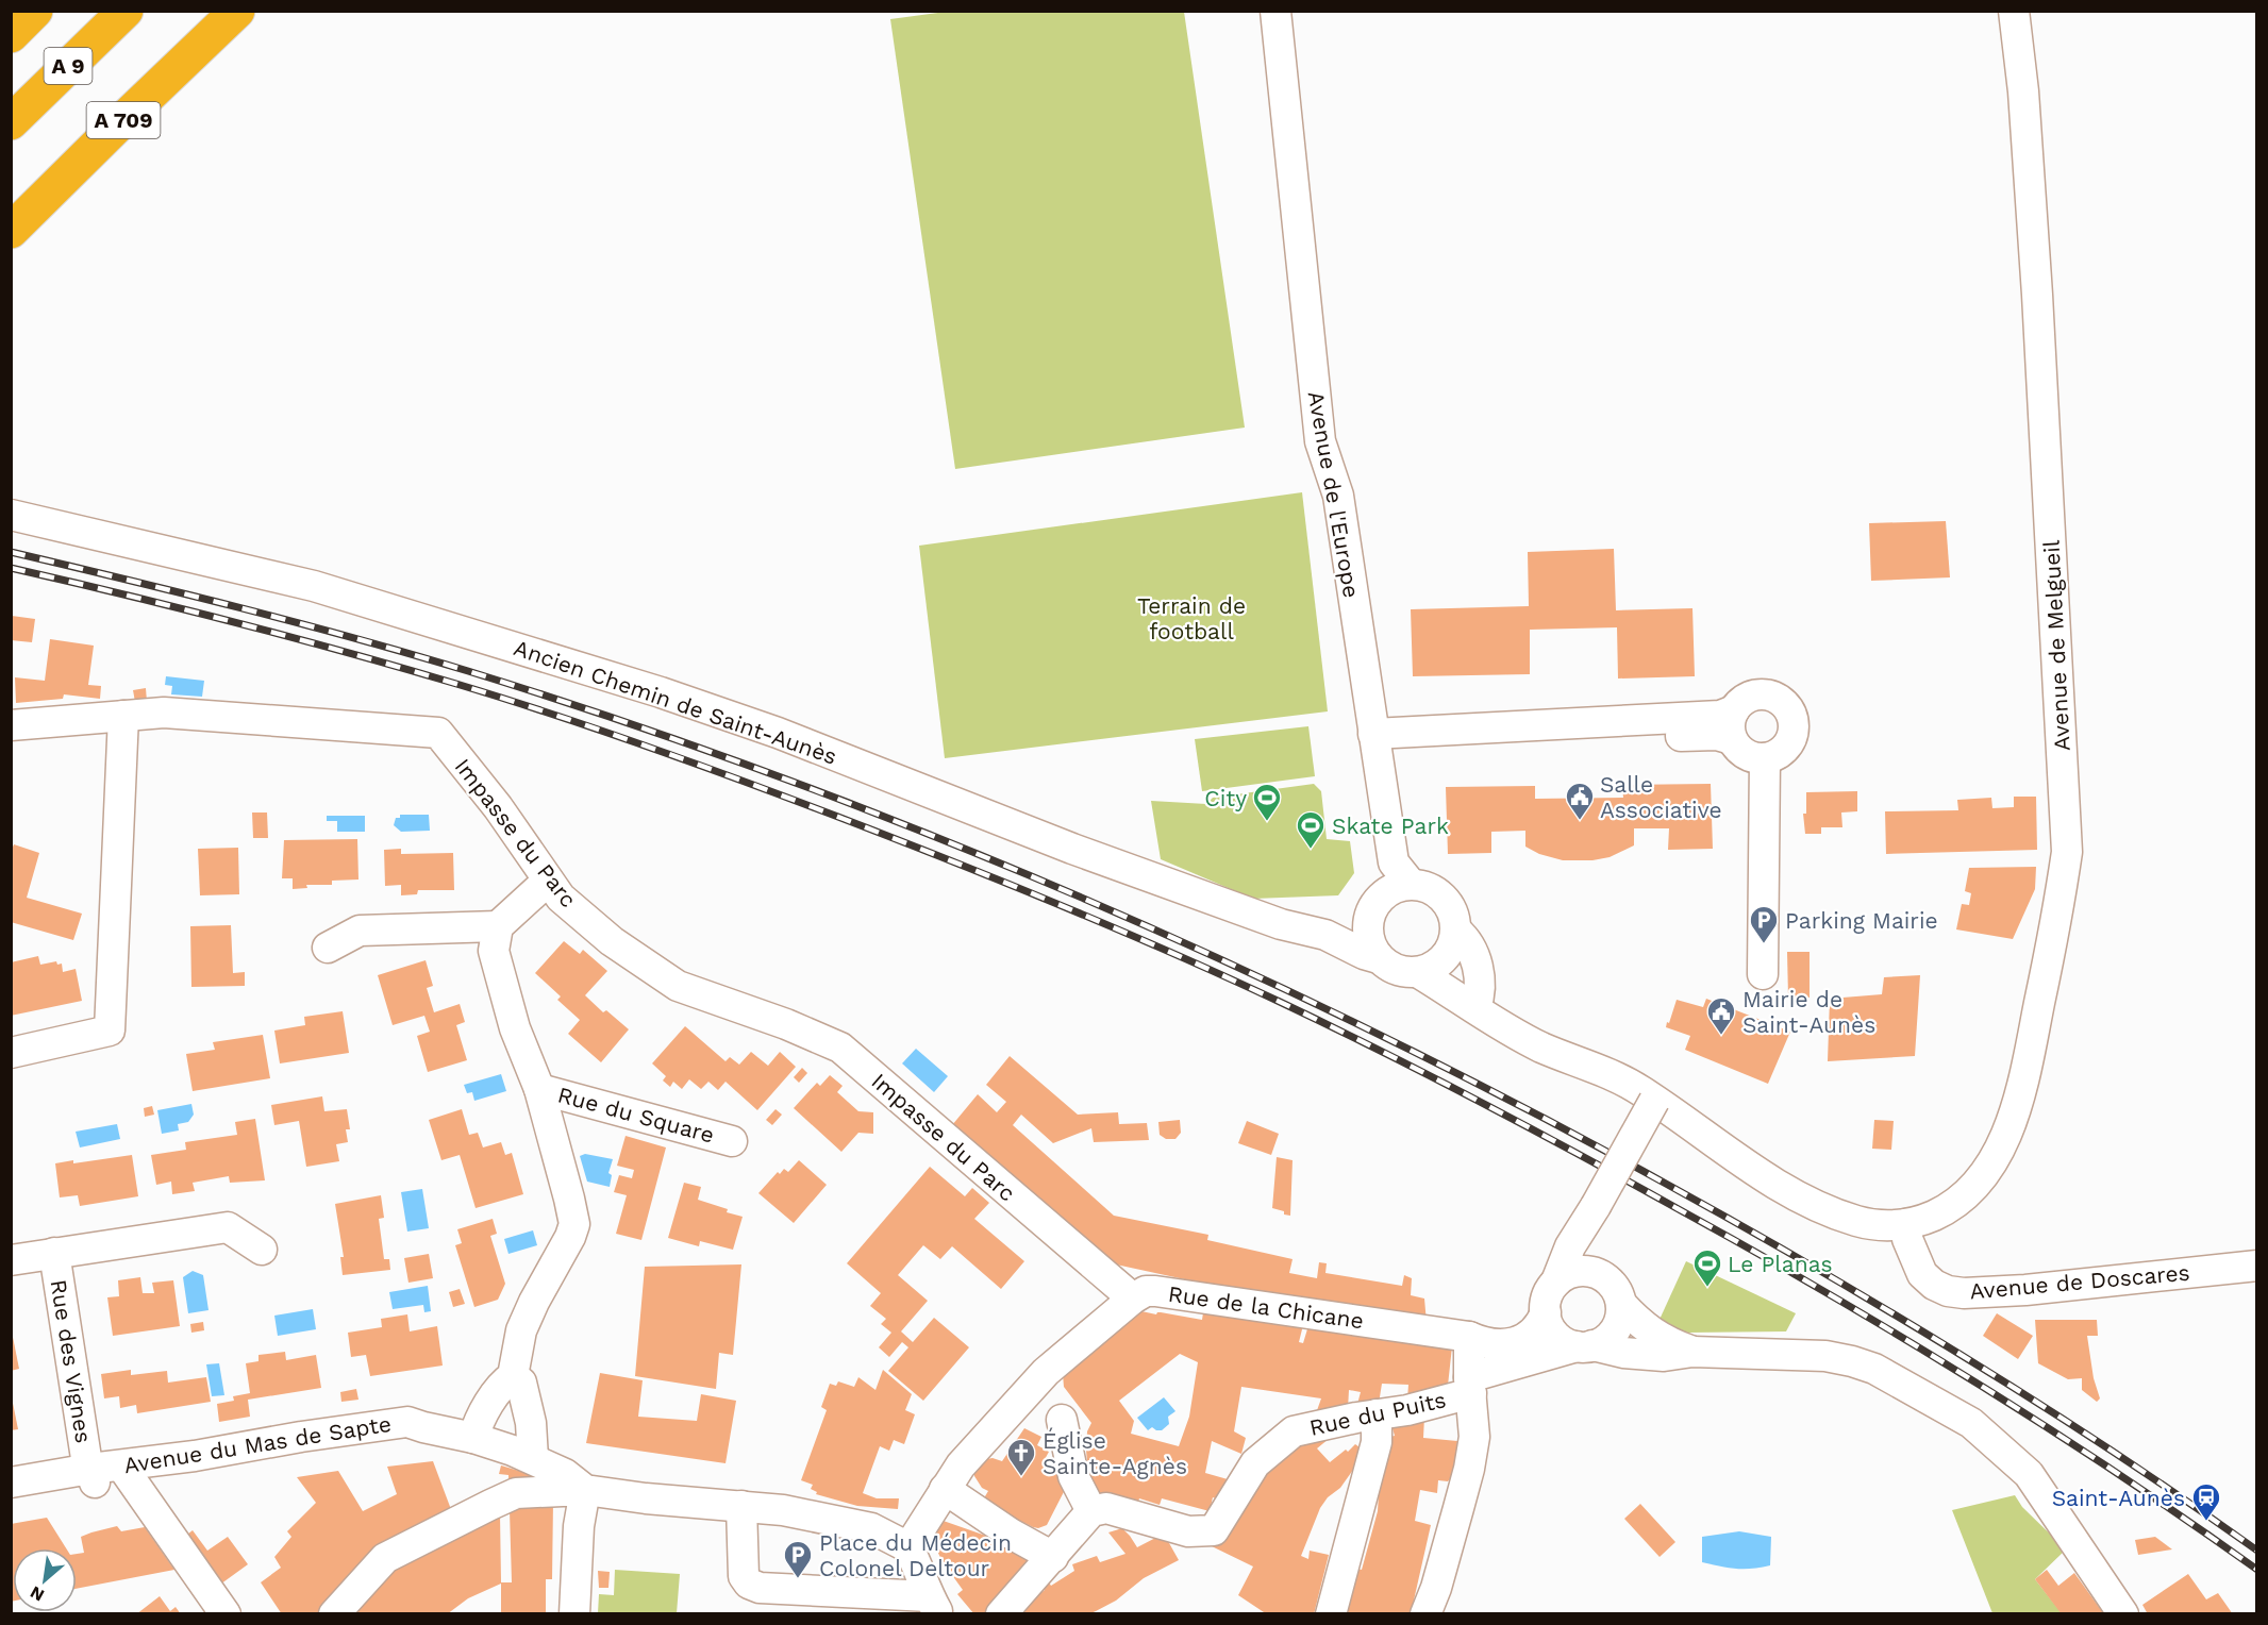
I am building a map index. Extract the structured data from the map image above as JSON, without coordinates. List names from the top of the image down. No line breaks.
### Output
{"streets":{"highway":["A 9","A 709"],"street":["Avenue de l'Europe","Avenue de Melgueil","Ancien Chemin de Saint-Aunès","Impasse du Parc","Rue du Square","Avenue de Doscares","Rue de la Chicane","Rue des Vignes","Rue du Puits","Avenue du Mas de Sapte"]},"crossings":[["Avenue de l'Europe","Ancien Chemin de Saint-Aunès"],["Avenue de Melgueil","Avenue de Doscares"],["Impasse du Parc","Rue de la Chicane"],["Rue de la Chicane","Rue du Puits"],["Rue de la Chicane","Avenue du Mas de Sapte"],["Rue des Vignes","Avenue du Mas de Sapte"]],"parks":["Terrain de football"],"places":{"public building":["Salle Associative","Mairie de Saint-Aunès"],"sports":["City","Skate Park","Le Planas"],"parking":["Parking Mairie","Place du Médecin Colonel Deltour"],"church":["Église Sainte-Agnès"],"station":["Saint-Aunès"]},"north":"bottom left"}
